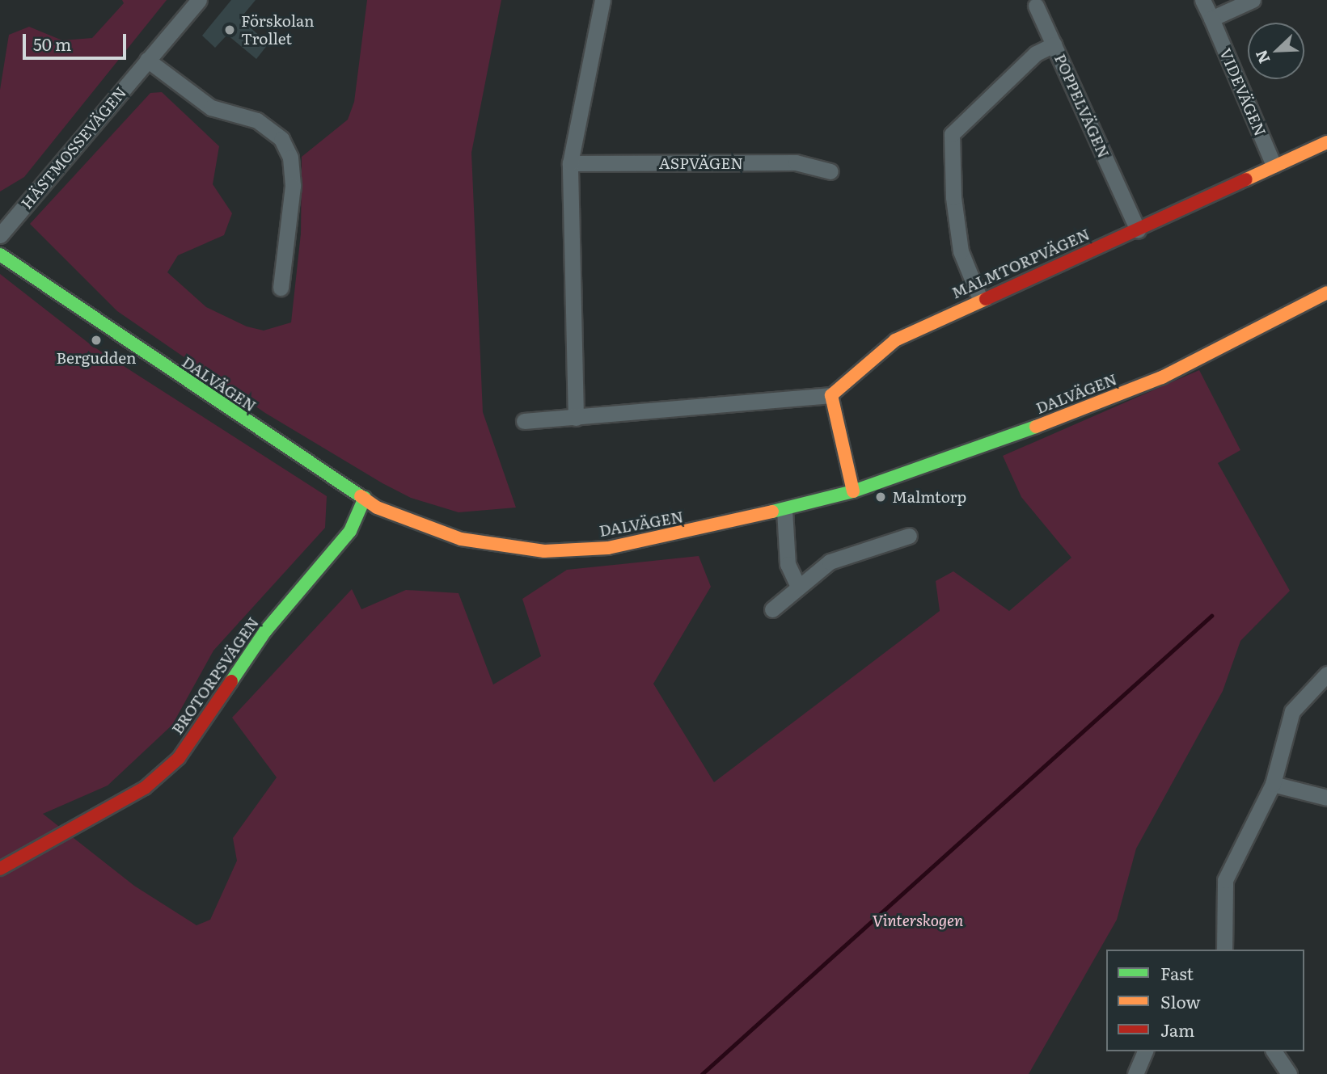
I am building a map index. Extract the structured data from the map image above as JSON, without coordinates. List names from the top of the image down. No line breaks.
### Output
{"streets":{"main road":["MALMTORPVÄGEN","DALVÄGEN","BROTORPSVÄGEN"],"street":["VIDEVÄGEN","POPPELVÄGEN","HÄSTMOSSEVÄGEN","ASPVÄGEN"]},"crossings":[["VIDEVÄGEN","MALMTORPVÄGEN"],["POPPELVÄGEN","MALMTORPVÄGEN"],["DALVÄGEN","BROTORPSVÄGEN"]],"parks":["Vinterskogen"],"places":["Förskolan Trollet","Bergudden","Malmtorp"],"legend":["Fast","Slow","Jam"],"scale_bar":"50 m","north":"bottom left"}
